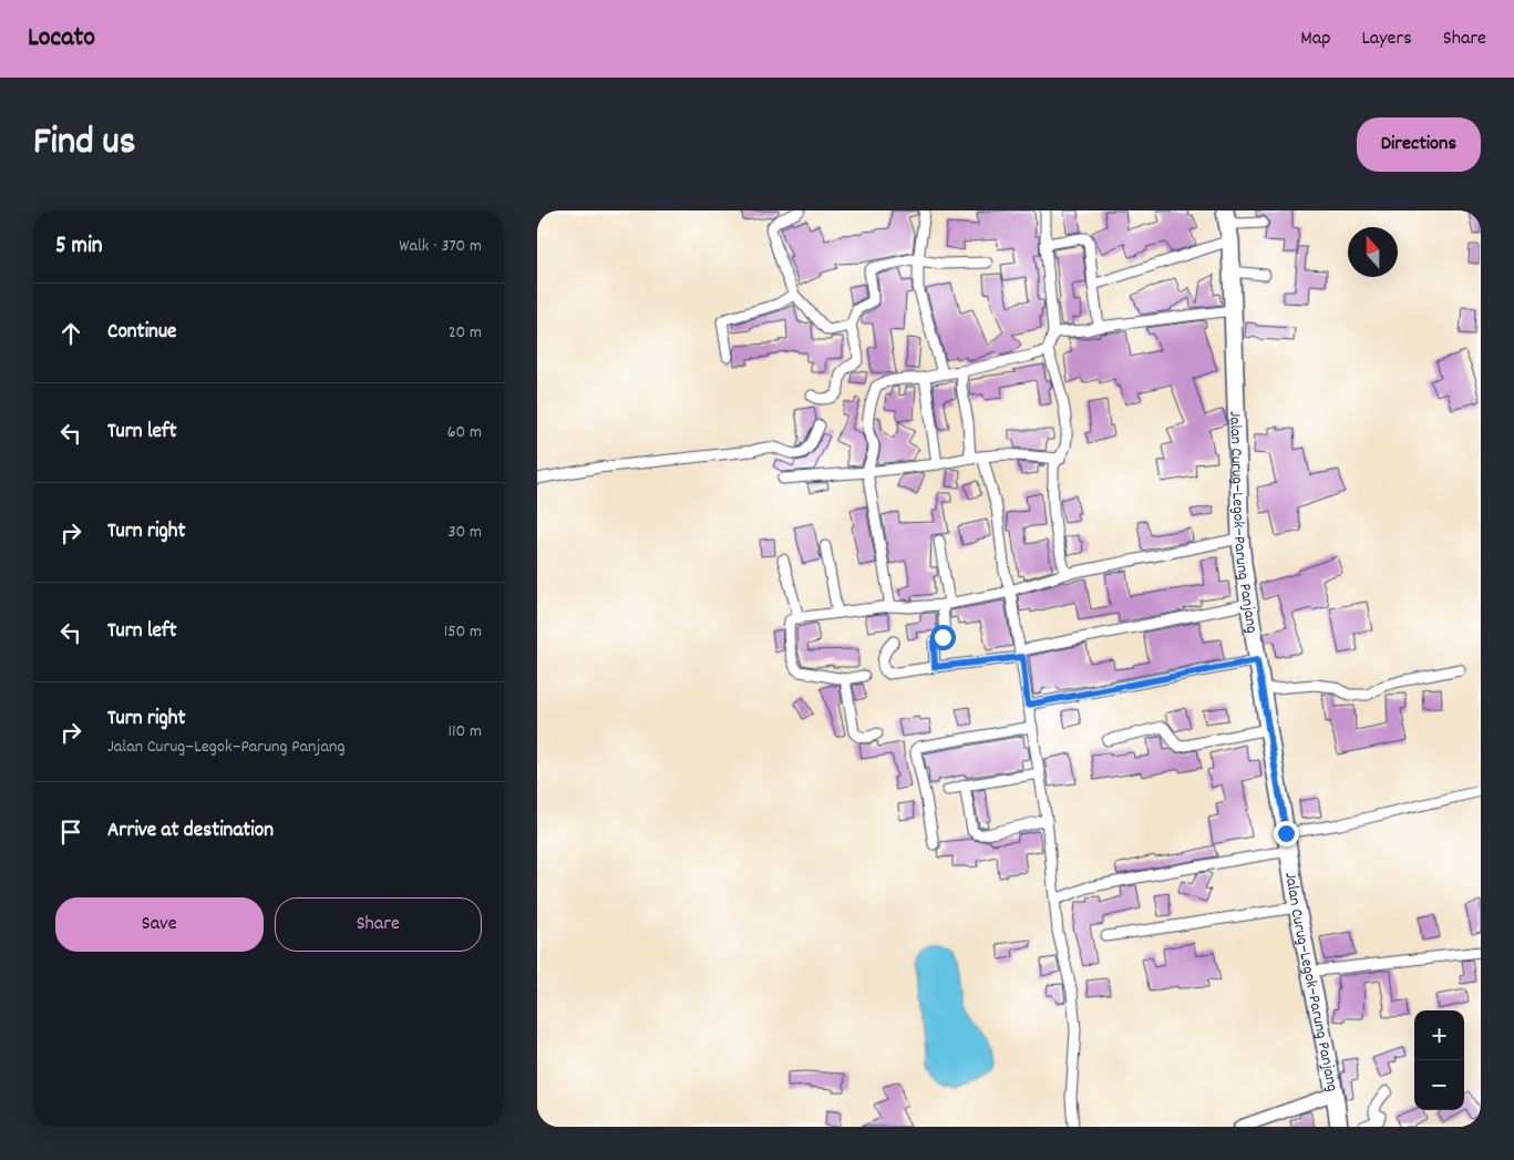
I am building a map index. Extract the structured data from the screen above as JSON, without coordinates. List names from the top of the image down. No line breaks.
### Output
{"streets":{"main road":["Jalan Curug–Legok–Parung Panjang"]},"north":"top","page":{"header":"Locato","nav":["Map","Layers","Share"],"title":"Find us","buttons":["Directions",["Save","Share"]],"heading":["5 min","Walk · 370 m"],"list":[["Continue","20 m"],["Turn left","60 m"],["Turn right","30 m"],["Turn left","150 m"],["Turn right","Jalan Curug–Legok–Parung Panjang","110 m"],"Arrive at destination"],"map_buttons":["+","−"]}}
